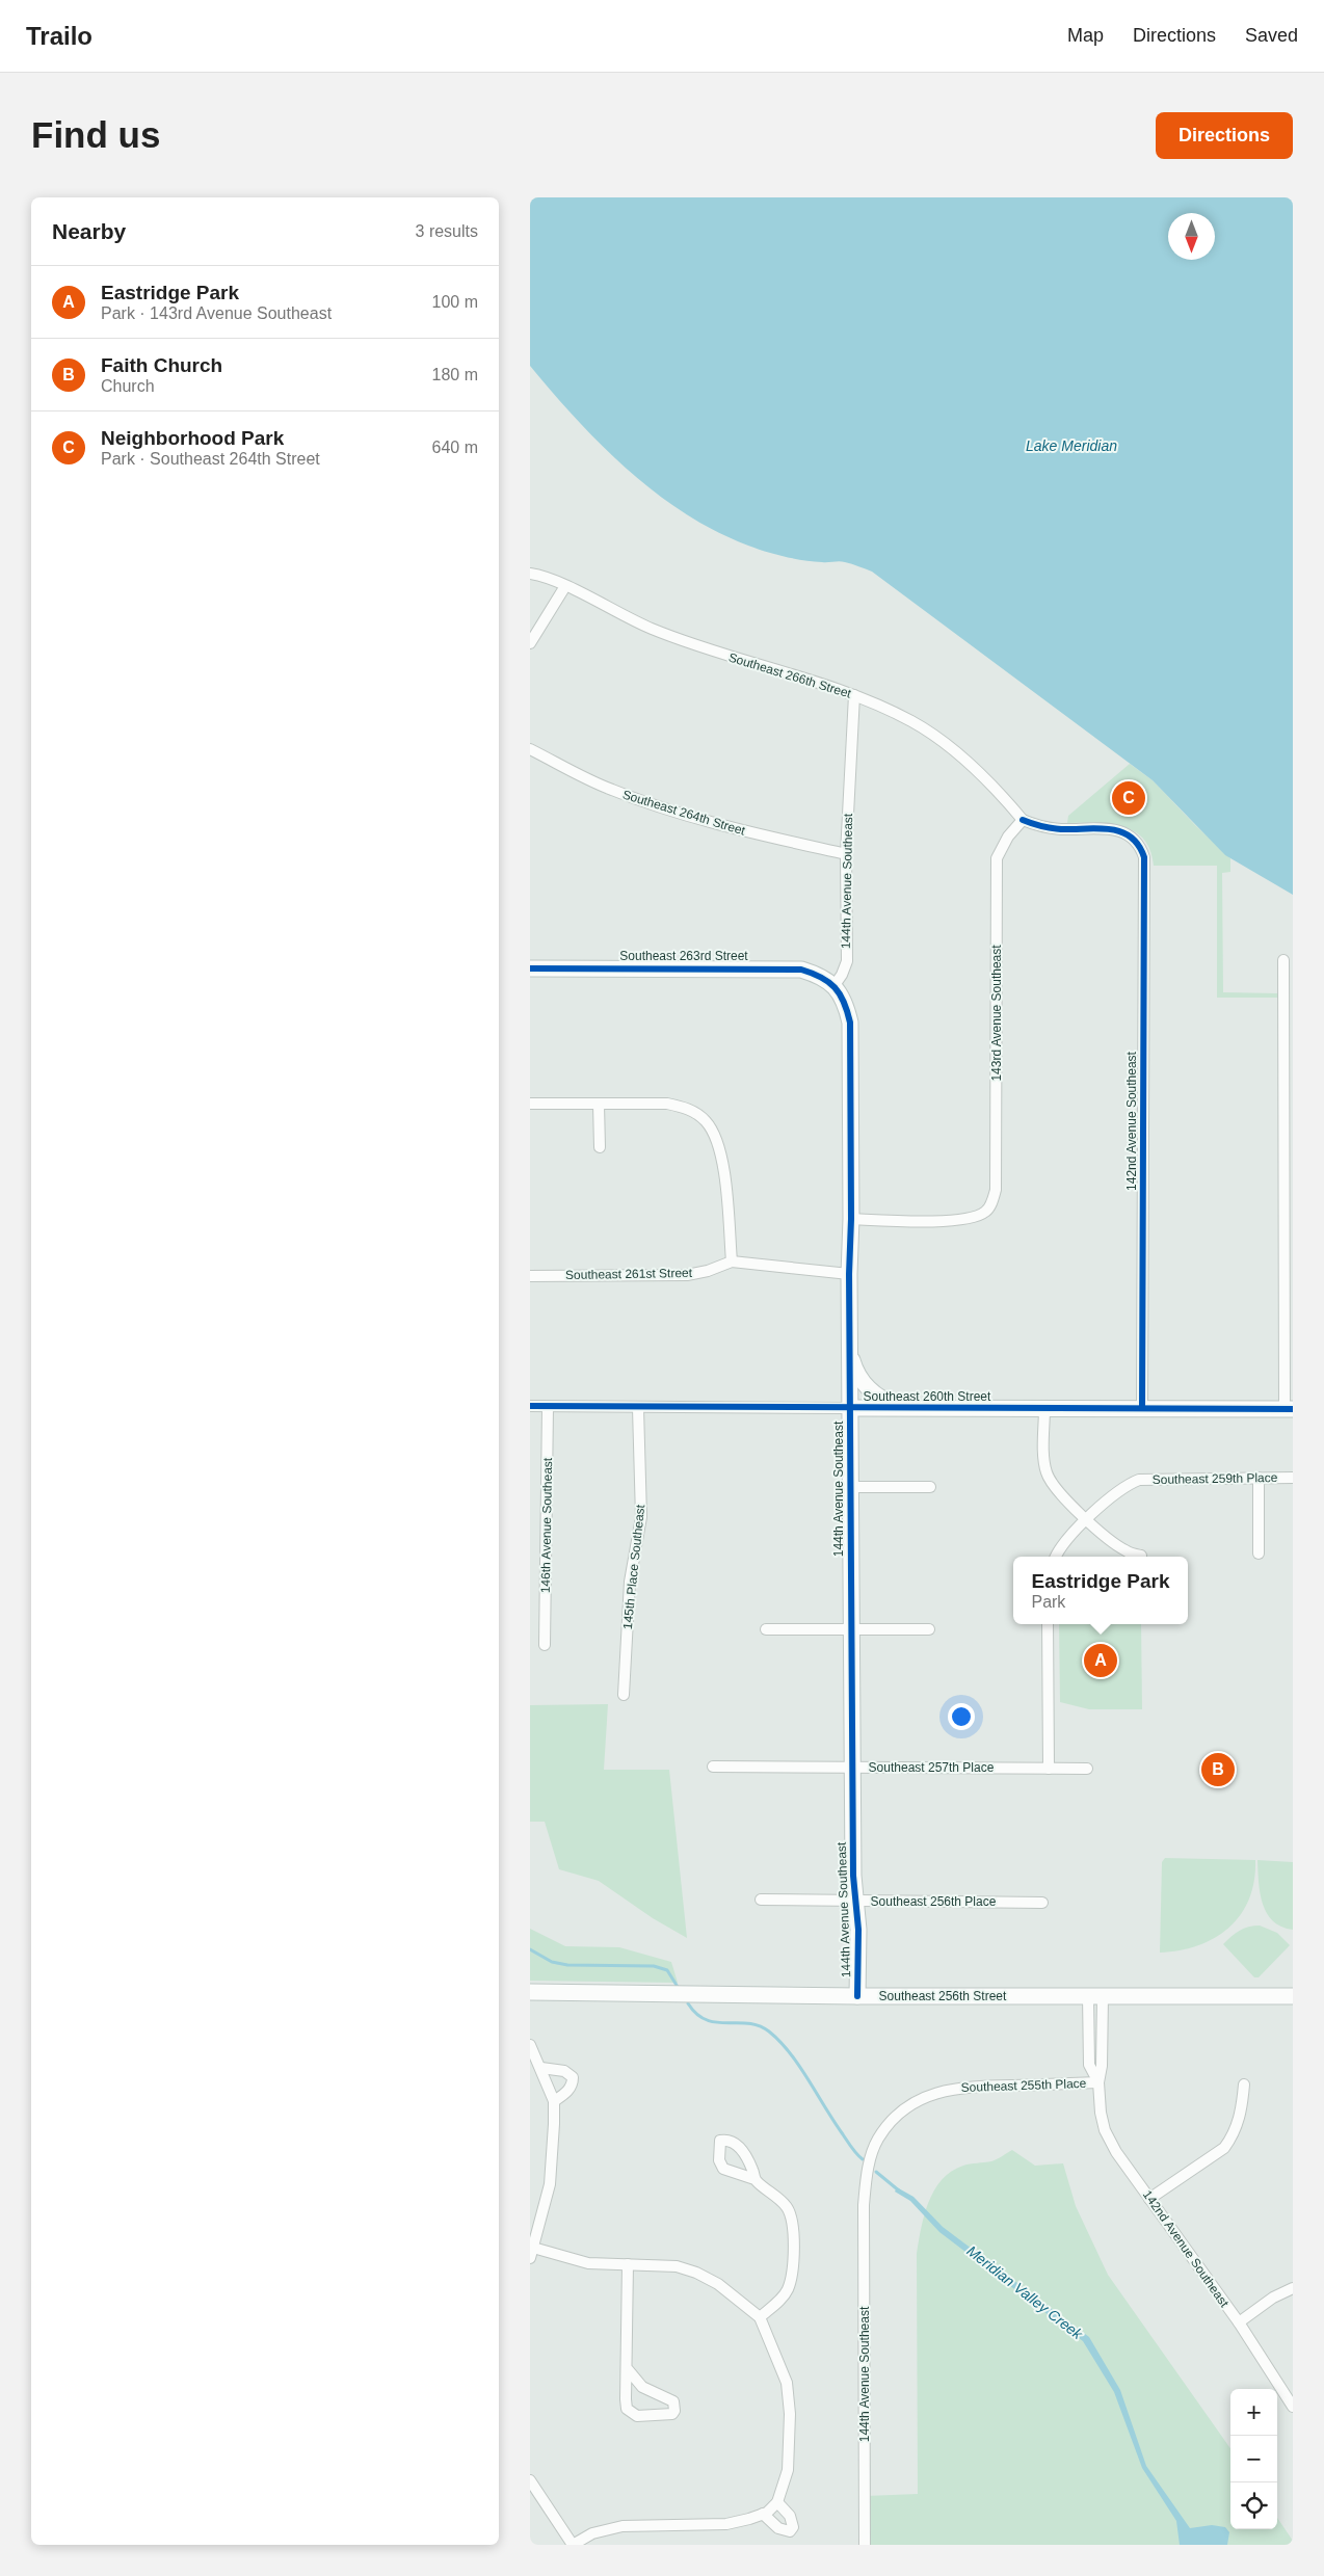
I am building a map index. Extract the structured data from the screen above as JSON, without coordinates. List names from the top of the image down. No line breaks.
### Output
{"streets":{"street":["Southeast 266th Street","Southeast 264th Street","144th Avenue Southeast","Southeast 263rd Street","143rd Avenue Southeast","142nd Avenue Southeast","Southeast 261st Street","Southeast 260th Street","Southeast 259th Place","146th Avenue Southeast","145th Place Southeast","Southeast 257th Place","Southeast 256th Place","Southeast 256th Street","Southeast 255th Place"]},"crossings":[["Southeast 266th Street","144th Avenue Southeast"],["Southeast 266th Street","143rd Avenue Southeast"],["Southeast 266th Street","142nd Avenue Southeast"],["Southeast 264th Street","144th Avenue Southeast"],["144th Avenue Southeast","Southeast 263rd Street"],["144th Avenue Southeast","143rd Avenue Southeast"],["144th Avenue Southeast","Southeast 261st Street"],["144th Avenue Southeast","Southeast 260th Street"],["144th Avenue Southeast","Southeast 257th Place"],["144th Avenue Southeast","Southeast 256th Place"],["144th Avenue Southeast","Southeast 256th Street"],["144th Avenue Southeast","Southeast 255th Place"],["143rd Avenue Southeast","142nd Avenue Southeast"],["142nd Avenue Southeast","Southeast 260th Street"],["142nd Avenue Southeast","Southeast 256th Street"],["142nd Avenue Southeast","Southeast 255th Place"],["Southeast 260th Street","146th Avenue Southeast"],["Southeast 260th Street","145th Place Southeast"]],"water":["Lake Meridian","Meridian Valley Creek"],"north":"bottom","page":{"header":"Trailo","nav":["Map","Directions","Saved"],"buttons":"Directions","title":"Find us","heading":["Nearby","3 results"],"list":[{"mark":"A","name":"Eastridge Park","note":"Park · 143rd Avenue Southeast","value":"100 m"},{"mark":"B","name":"Faith Church","note":"Church","value":"180 m"},{"mark":"C","name":"Neighborhood Park","note":"Park · Southeast 264th Street","value":"640 m"}],"pins":["C","A","B"],"popup":["Eastridge Park","Park"],"map_buttons":["+","−"]}}
